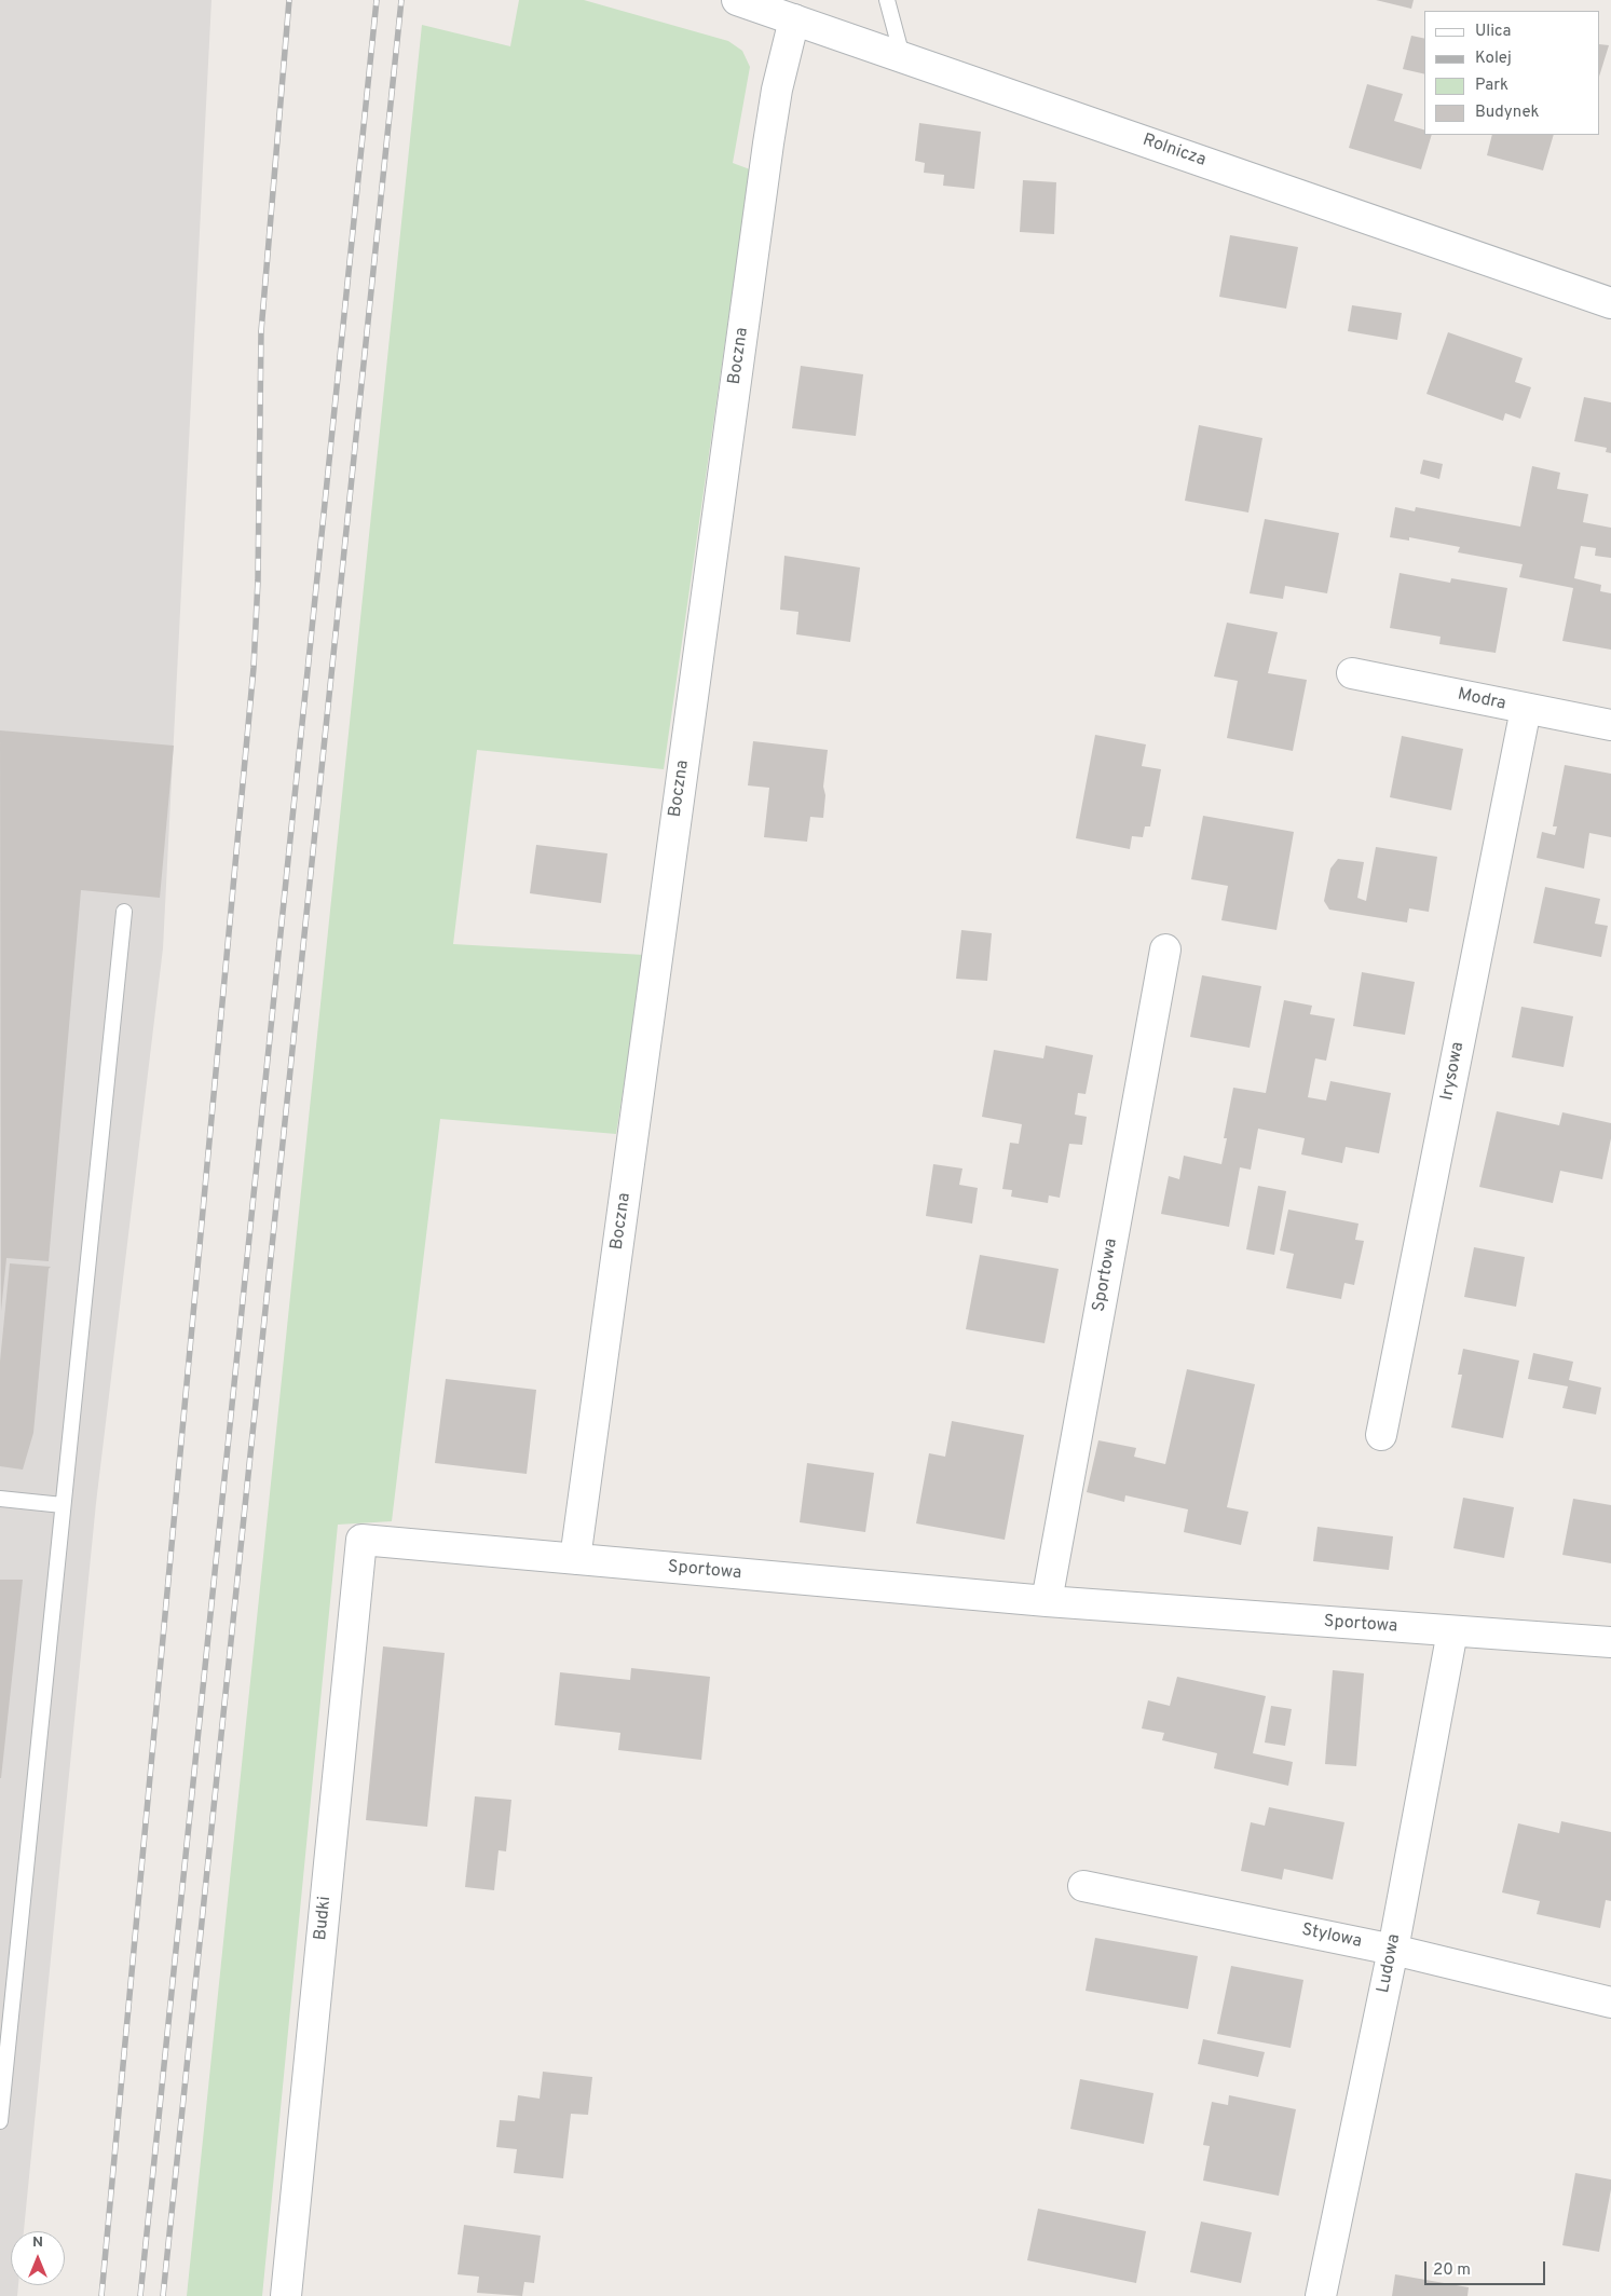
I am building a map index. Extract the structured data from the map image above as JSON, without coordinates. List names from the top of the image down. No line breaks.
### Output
{"streets":{"street":["Rolnicza","Boczna","Modra","Irysowa","Sportowa","Budki","Stylowa","Ludowa"]},"crossings":[["Rolnicza","Boczna"],["Boczna","Sportowa"],["Modra","Irysowa"],["Sportowa","Budki"],["Sportowa","Ludowa"],["Stylowa","Ludowa"]],"legend":["Ulica","Kolej","Park","Budynek"],"scale_bar":"20 m","north":"top"}
